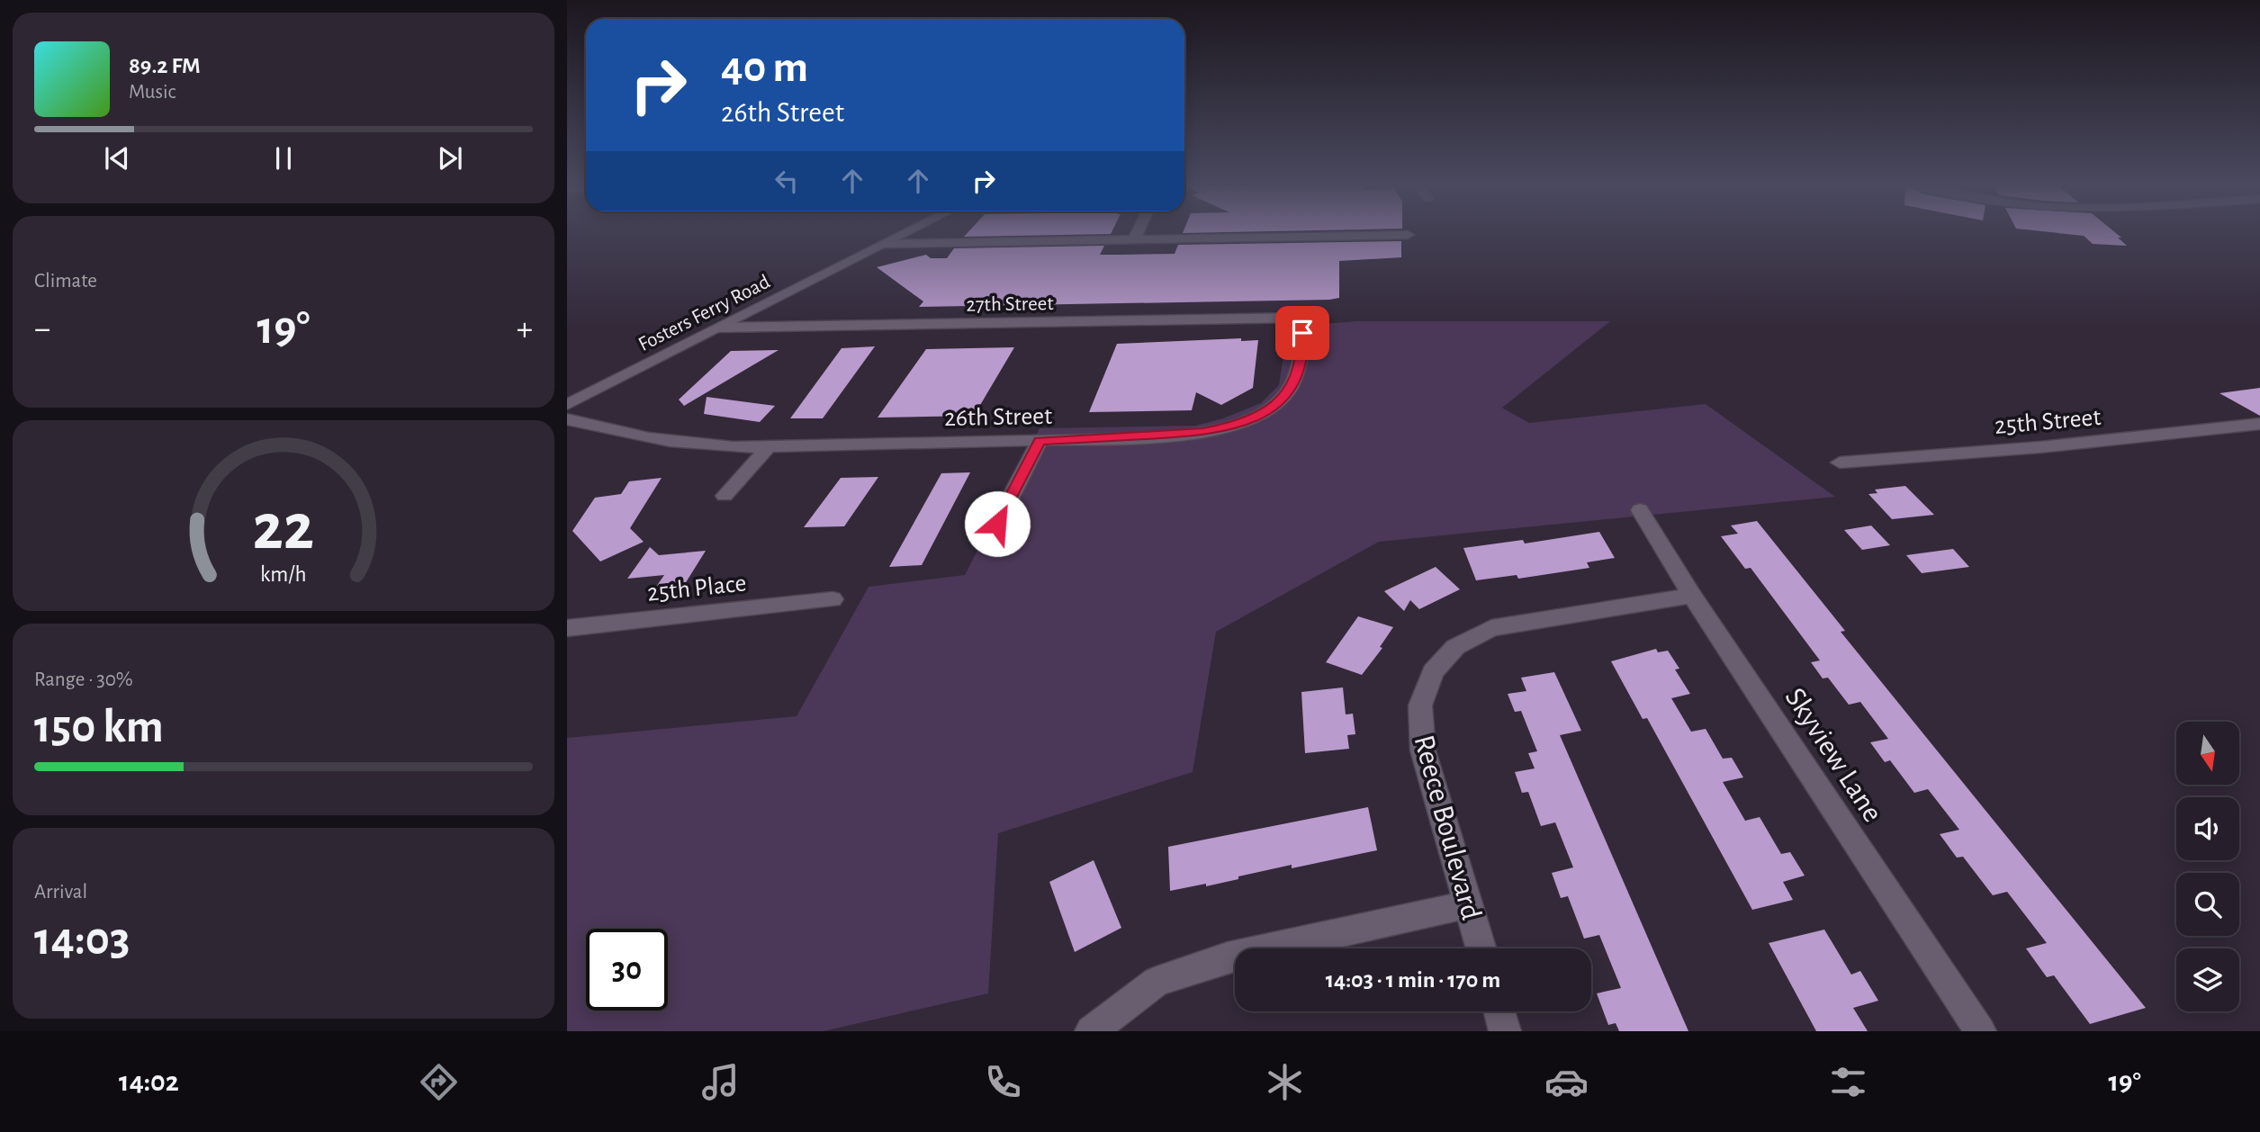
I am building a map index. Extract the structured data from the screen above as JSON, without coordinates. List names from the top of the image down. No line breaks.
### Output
{"streets":{"street":["27th Street","Fosters Ferry Road","26th Street","25th Street","25th Place","Skyview Lane","Reece Boulevard"]},"crossings":[["27th Street","Fosters Ferry Road"],["27th Street","26th Street"],["Skyview Lane","Reece Boulevard"]],"north":"bottom","page":{"turn":["40 m","26th Street"],"song":["89.2 FM","Music"],"tile":["Climate",["Range · 30%","150 km"],["Arrival","14:03"]],"heat":["−","19°","+"],"limit":"30","trip":"14:03 · 1 min · 170 m","tabs":["14:02","19°"],"gauge":["22","km/h"]}}
